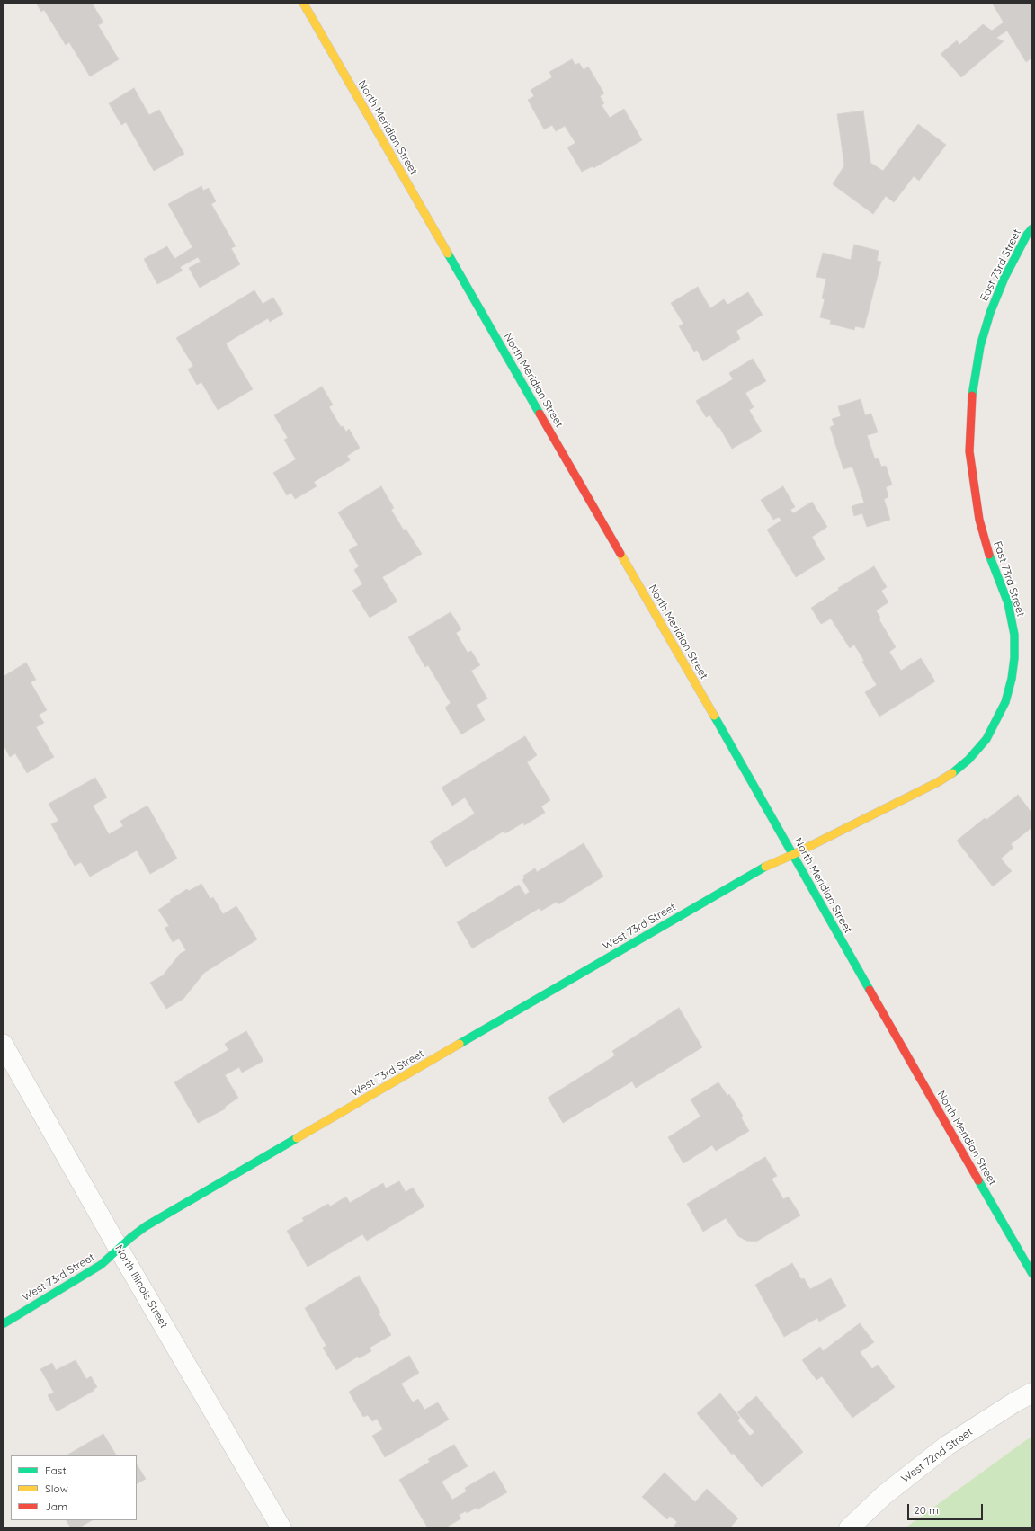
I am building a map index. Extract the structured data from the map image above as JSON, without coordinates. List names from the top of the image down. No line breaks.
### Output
{"streets":{"street":["North Meridian Street","East 73rd Street","West 73rd Street","North Illinois Street","West 72nd Street"]},"crossings":[["North Meridian Street","East 73rd Street"],["North Meridian Street","West 73rd Street"],["East 73rd Street","West 73rd Street"],["West 73rd Street","North Illinois Street"]],"legend":["Fast","Slow","Jam"],"scale_bar":"20 m"}
